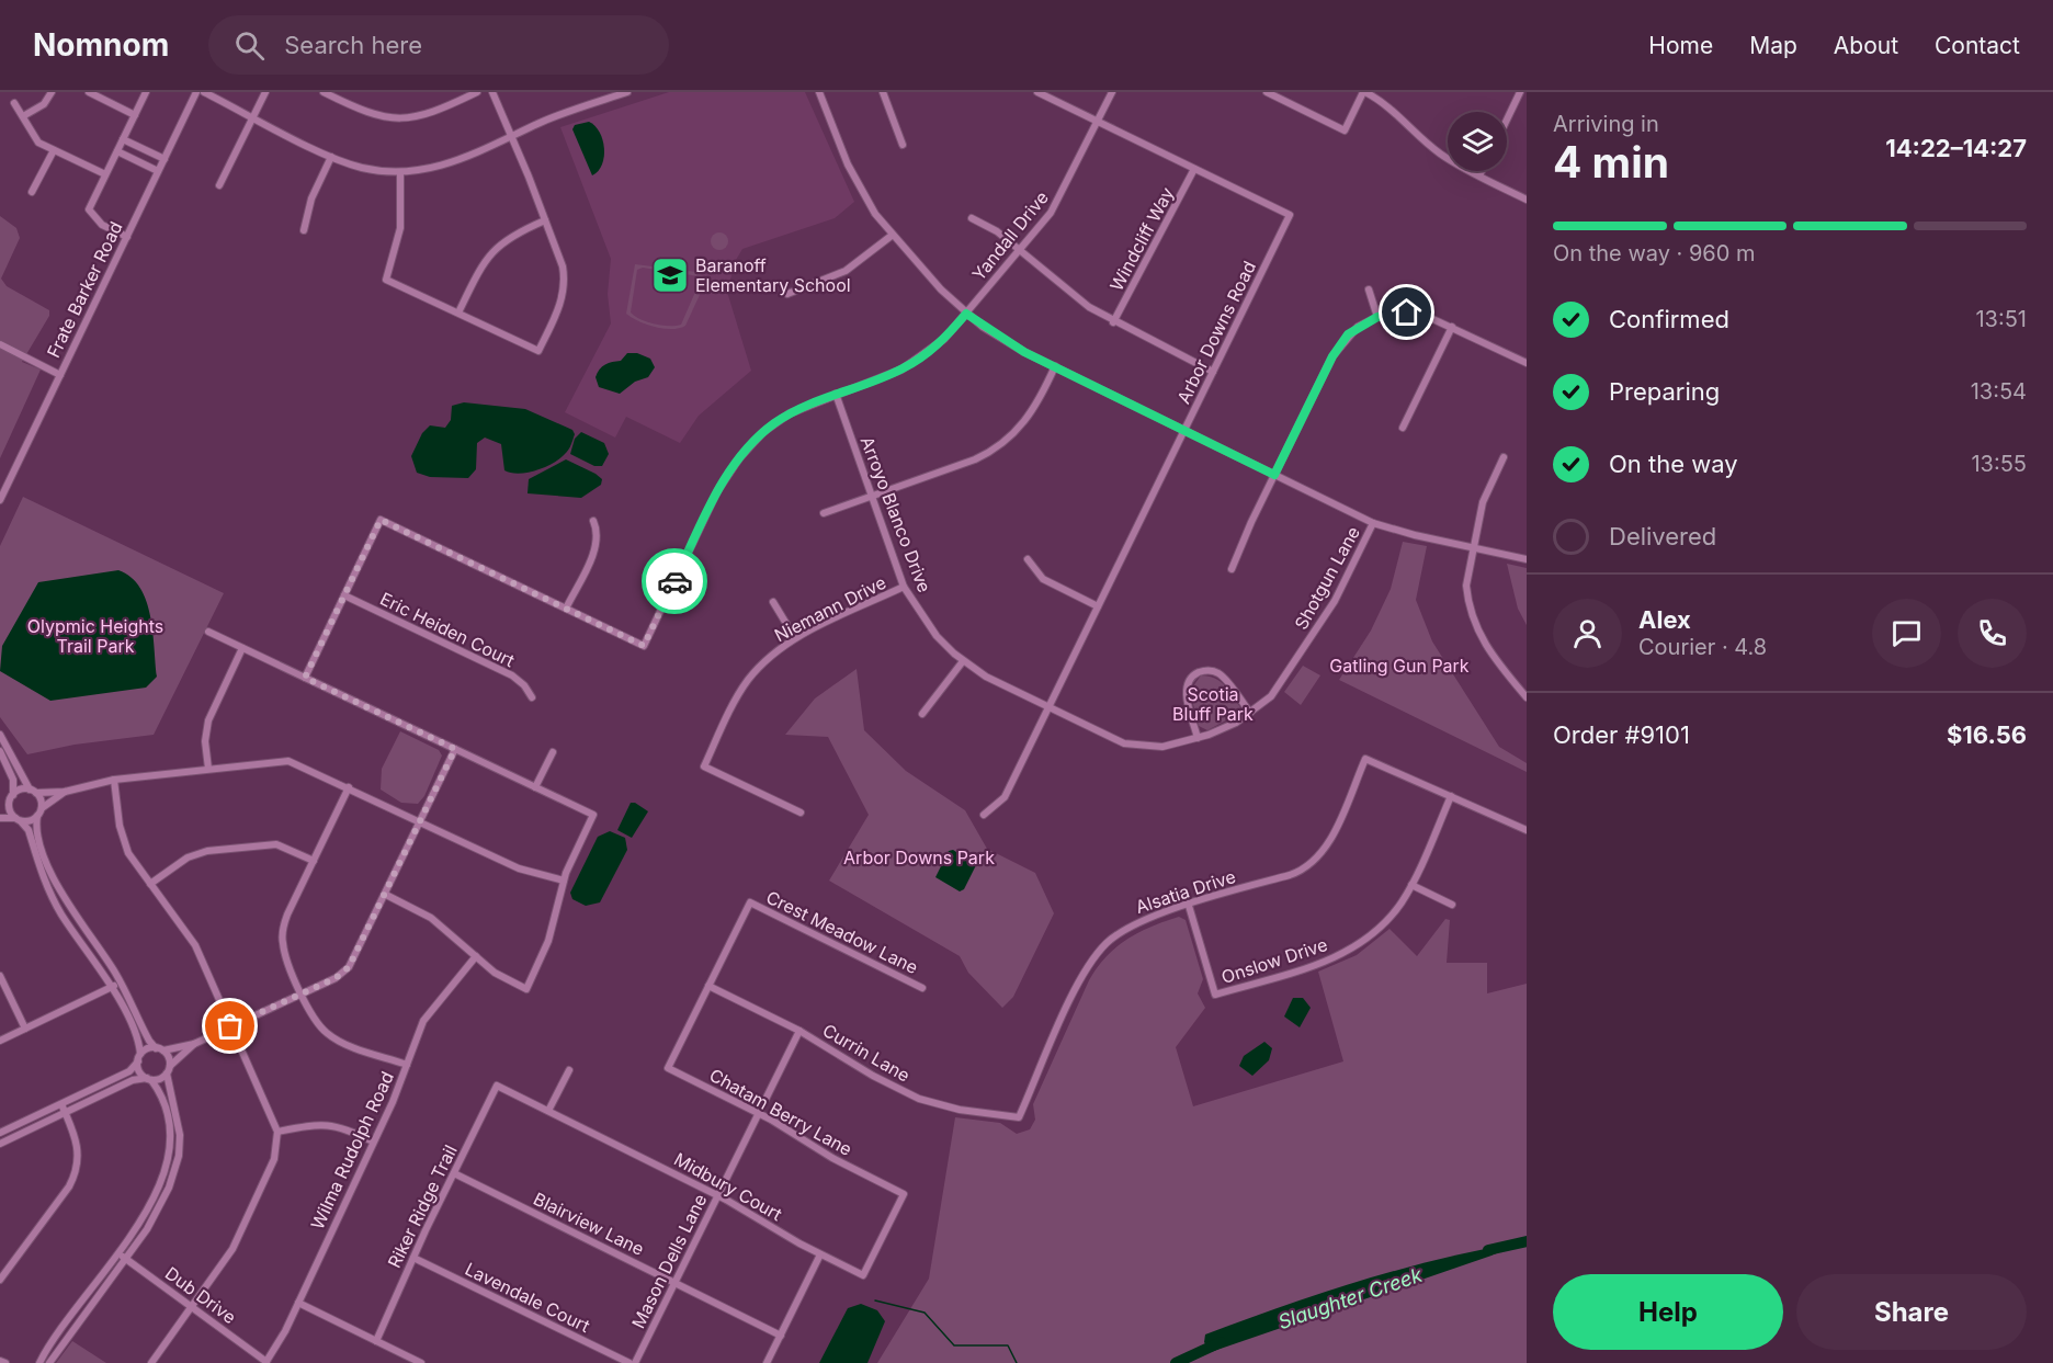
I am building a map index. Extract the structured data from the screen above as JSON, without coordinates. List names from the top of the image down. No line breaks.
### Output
{"streets":{"street":["Yandall Drive","Windcliff Way","Frate Barker Road","Arbor Downs Road","Arroyo Blanco Drive","Shotgun Lane","Niemann Drive","Eric Heiden Court","Alsatia Drive","Crest Meadow Lane","Onslow Drive","Currin Lane","Chatam Berry Lane","Wilma Rudolph Road","Midbury Court","Riker Ridge Trail","Blairview Lane","Mason Dells Lane","Dub Drive","Lavendale Court"]},"crossings":[["Yandall Drive","Arbor Downs Road"],["Yandall Drive","Arroyo Blanco Drive"],["Windcliff Way","Arbor Downs Road"],["Arbor Downs Road","Arroyo Blanco Drive"],["Arroyo Blanco Drive","Shotgun Lane"],["Arroyo Blanco Drive","Niemann Drive"],["Alsatia Drive","Onslow Drive"],["Alsatia Drive","Currin Lane"],["Crest Meadow Lane","Chatam Berry Lane"],["Currin Lane","Chatam Berry Lane"],["Currin Lane","Mason Dells Lane"],["Chatam Berry Lane","Midbury Court"],["Chatam Berry Lane","Mason Dells Lane"],["Wilma Rudolph Road","Dub Drive"],["Midbury Court","Riker Ridge Trail"],["Midbury Court","Mason Dells Lane"],["Riker Ridge Trail","Blairview Lane"],["Riker Ridge Trail","Lavendale Court"],["Blairview Lane","Mason Dells Lane"]],"water":["Slaughter Creek"],"parks":["Olypmic Heights Trail Park","Gatling Gun Park","Scotia Bluff Park","Arbor Downs Park"],"places":{"school or university":["Baranoff Elementary School"]},"page":{"header":"Nomnom","search":"Search here","nav":["Home","Map","About","Contact"],"heading":["4 min","Arriving in","14:22–14:27"],"panel":["Alex","Courier · 4.8","Order #9101","$16.56"],"bar":"On the way · 960 m","list":[["Confirmed","13:51"],["Preparing","13:54"],["On the way","13:55"],"Delivered"],"buttons":["Help","Share"]}}
